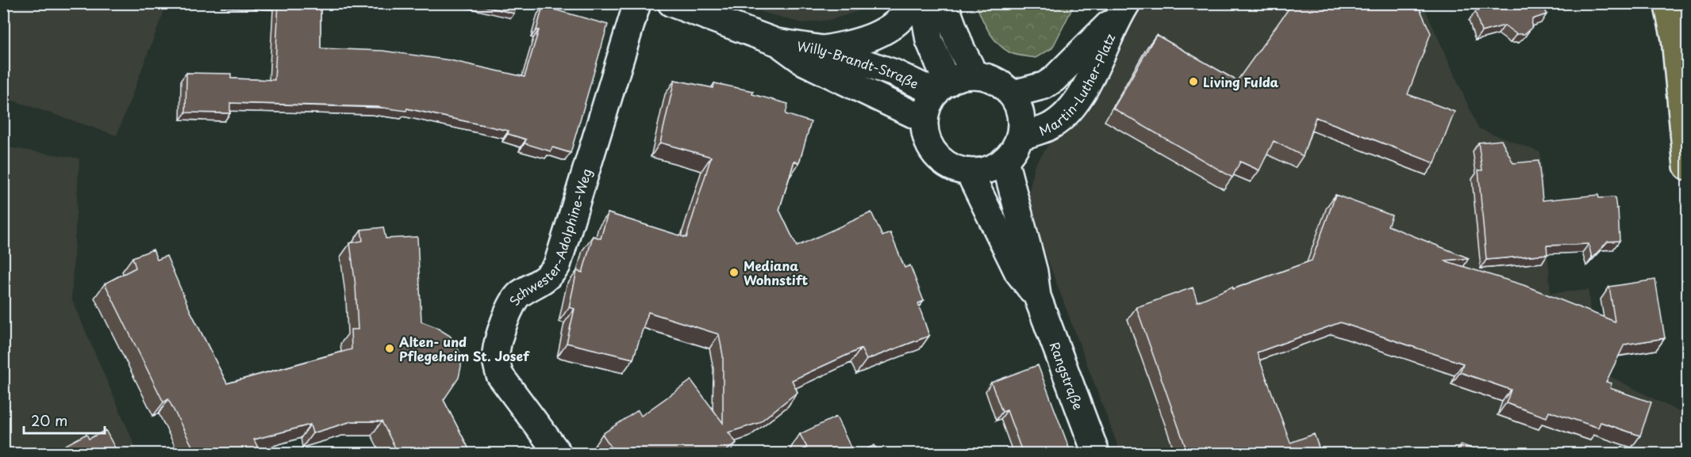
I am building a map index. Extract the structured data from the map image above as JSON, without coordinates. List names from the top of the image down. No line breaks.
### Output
{"streets":{"street":["Willy-Brandt-Straße","Martin-Luther-Platz","Schwester-Adolphine-Weg","Rangstraße"]},"crossings":[["Willy-Brandt-Straße","Martin-Luther-Platz"],["Willy-Brandt-Straße","Rangstraße"],["Martin-Luther-Platz","Rangstraße"]],"places":["Living Fulda","Mediana Wohnstift","Alten- und Pflegeheim St. Josef"],"scale_bar":"20 m"}
